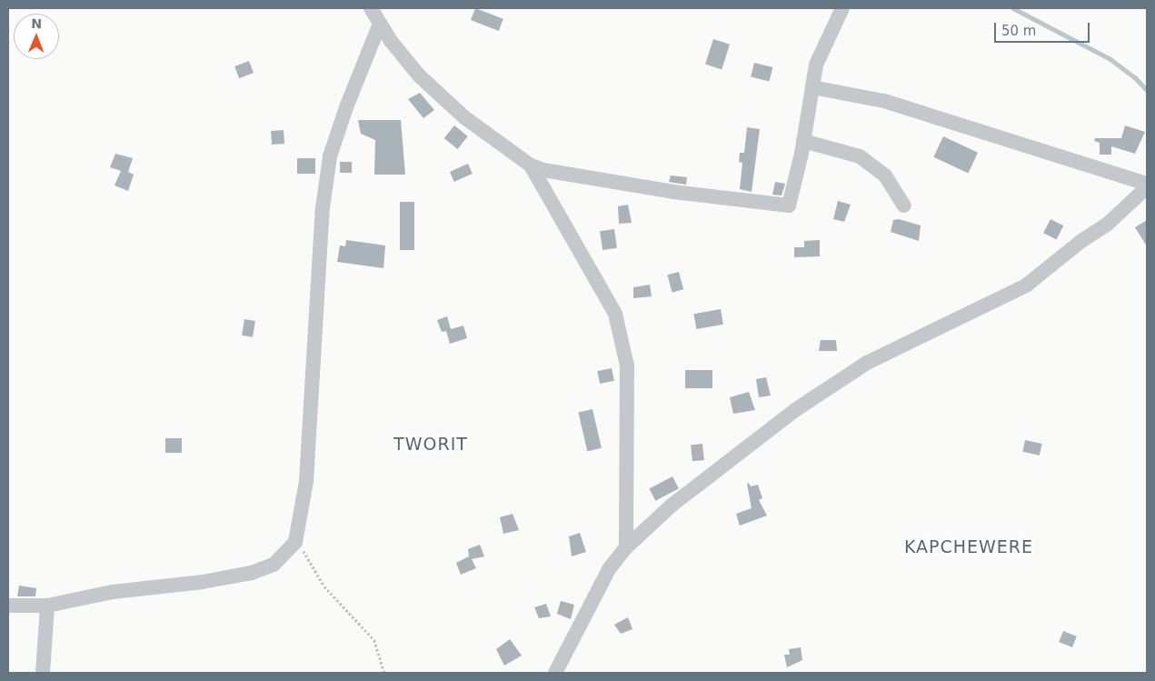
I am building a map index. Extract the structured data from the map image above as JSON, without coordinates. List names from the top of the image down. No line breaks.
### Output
{"districts":["TWORIT","KAPCHEWERE"],"scale_bar":"50 m","north":"top"}
